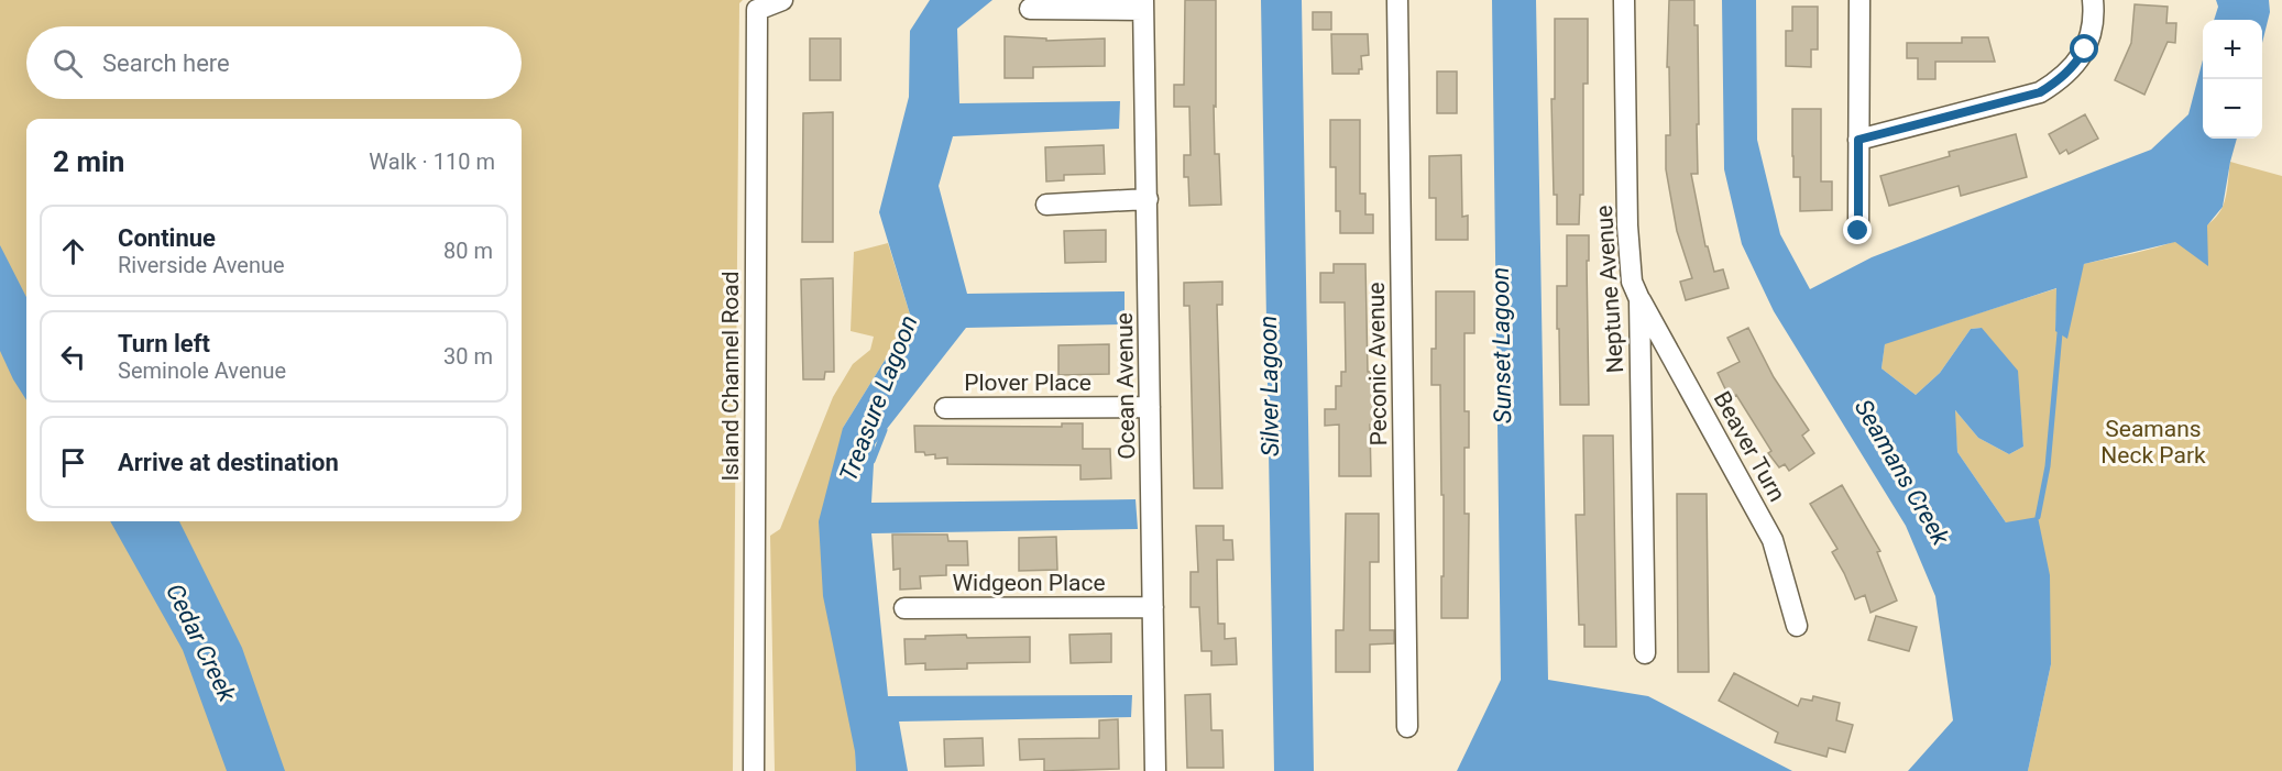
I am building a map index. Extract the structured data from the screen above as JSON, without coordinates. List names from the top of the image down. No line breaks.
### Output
{"streets":{"street":["Neptune Avenue","Peconic Avenue","Island Channel Road","Plover Place","Ocean Avenue","Beaver Turn","Widgeon Place"]},"crossings":[["Neptune Avenue","Beaver Turn"],["Plover Place","Ocean Avenue"],["Ocean Avenue","Widgeon Place"]],"water":["Sunset Lagoon","Silver Lagoon","Treasure Lagoon","Seamans Creek","Cedar Creek"],"parks":["Seamans Neck Park"],"page":{"map_buttons":["+","−"],"search":"Search here","heading":["2 min","Walk · 110 m"],"list":[["Continue","Riverside Avenue","80 m"],["Turn left","Seminole Avenue","30 m"],"Arrive at destination"]}}
